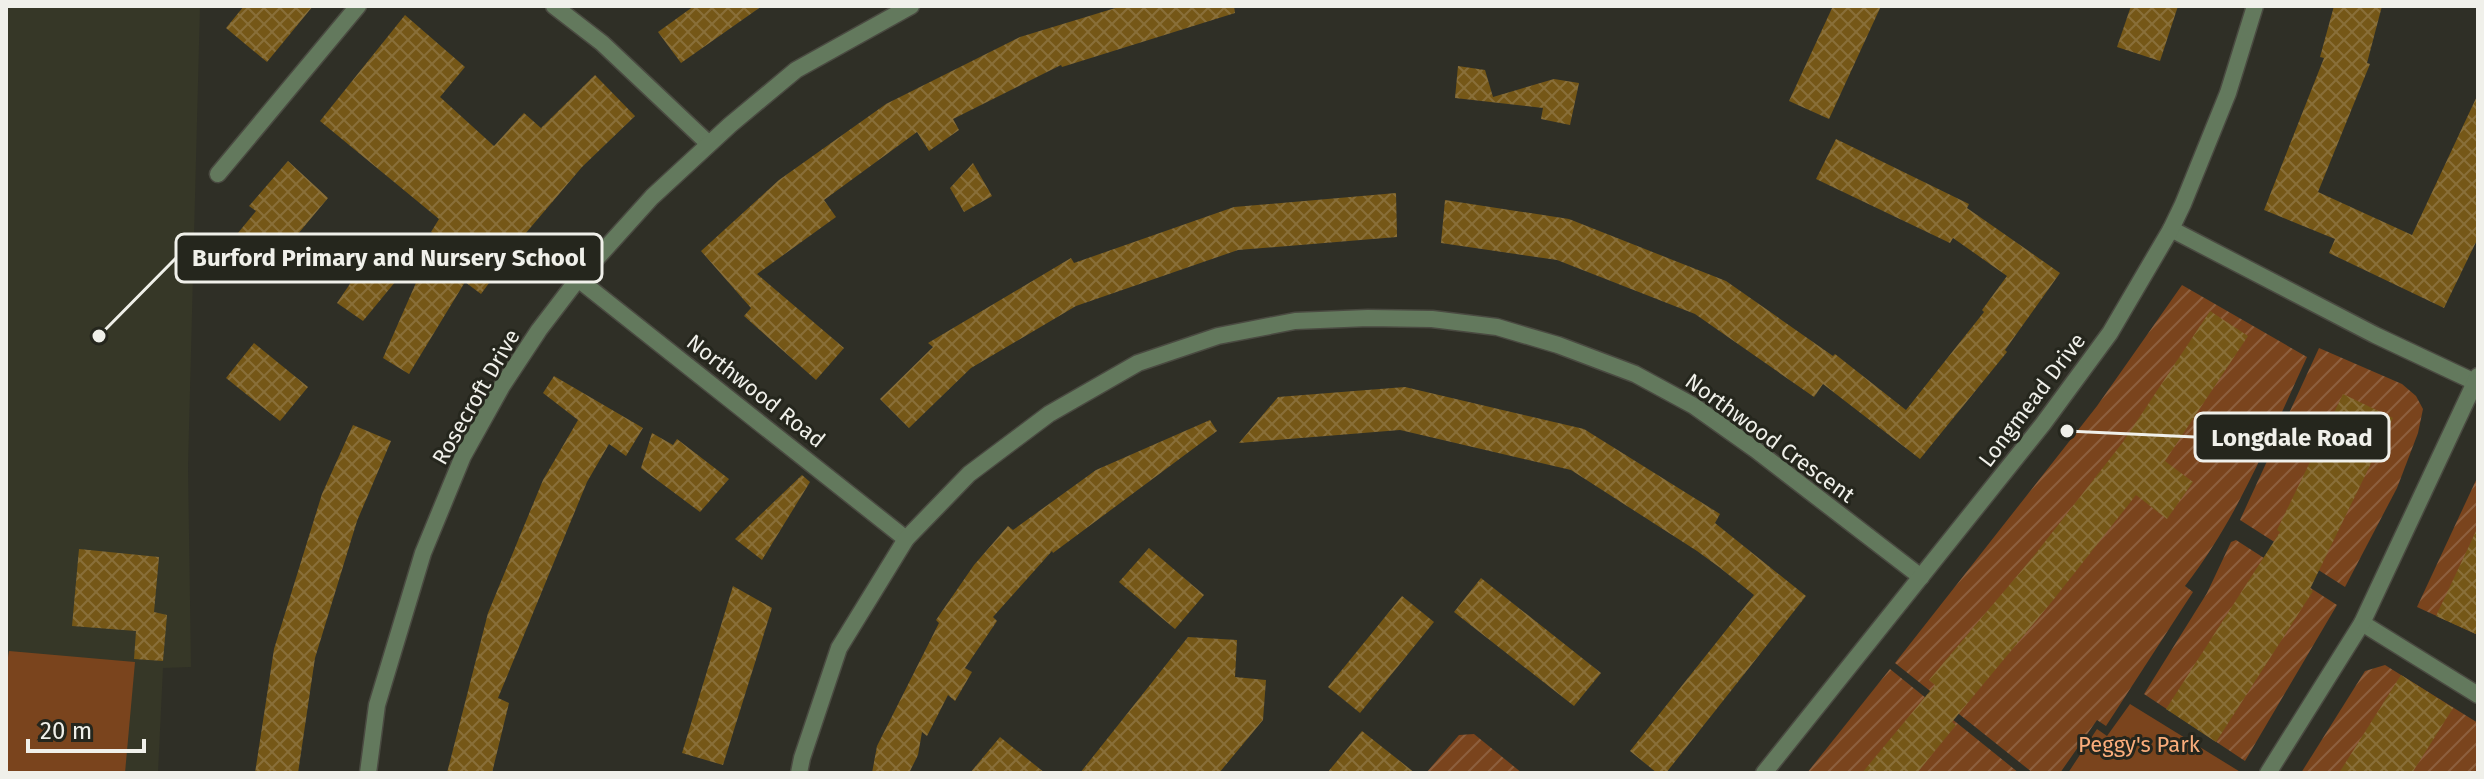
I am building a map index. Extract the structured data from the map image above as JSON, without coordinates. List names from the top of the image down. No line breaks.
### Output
{"streets":{"street":["Northwood Road","Rosecroft Drive","Longmead Drive","Northwood Crescent"]},"crossings":[["Northwood Road","Rosecroft Drive"],["Northwood Road","Northwood Crescent"],["Longmead Drive","Northwood Crescent"]],"parks":["Peggy's Park"],"places":["Burford Primary and Nursery School","Longdale Road"],"scale_bar":"20 m"}
